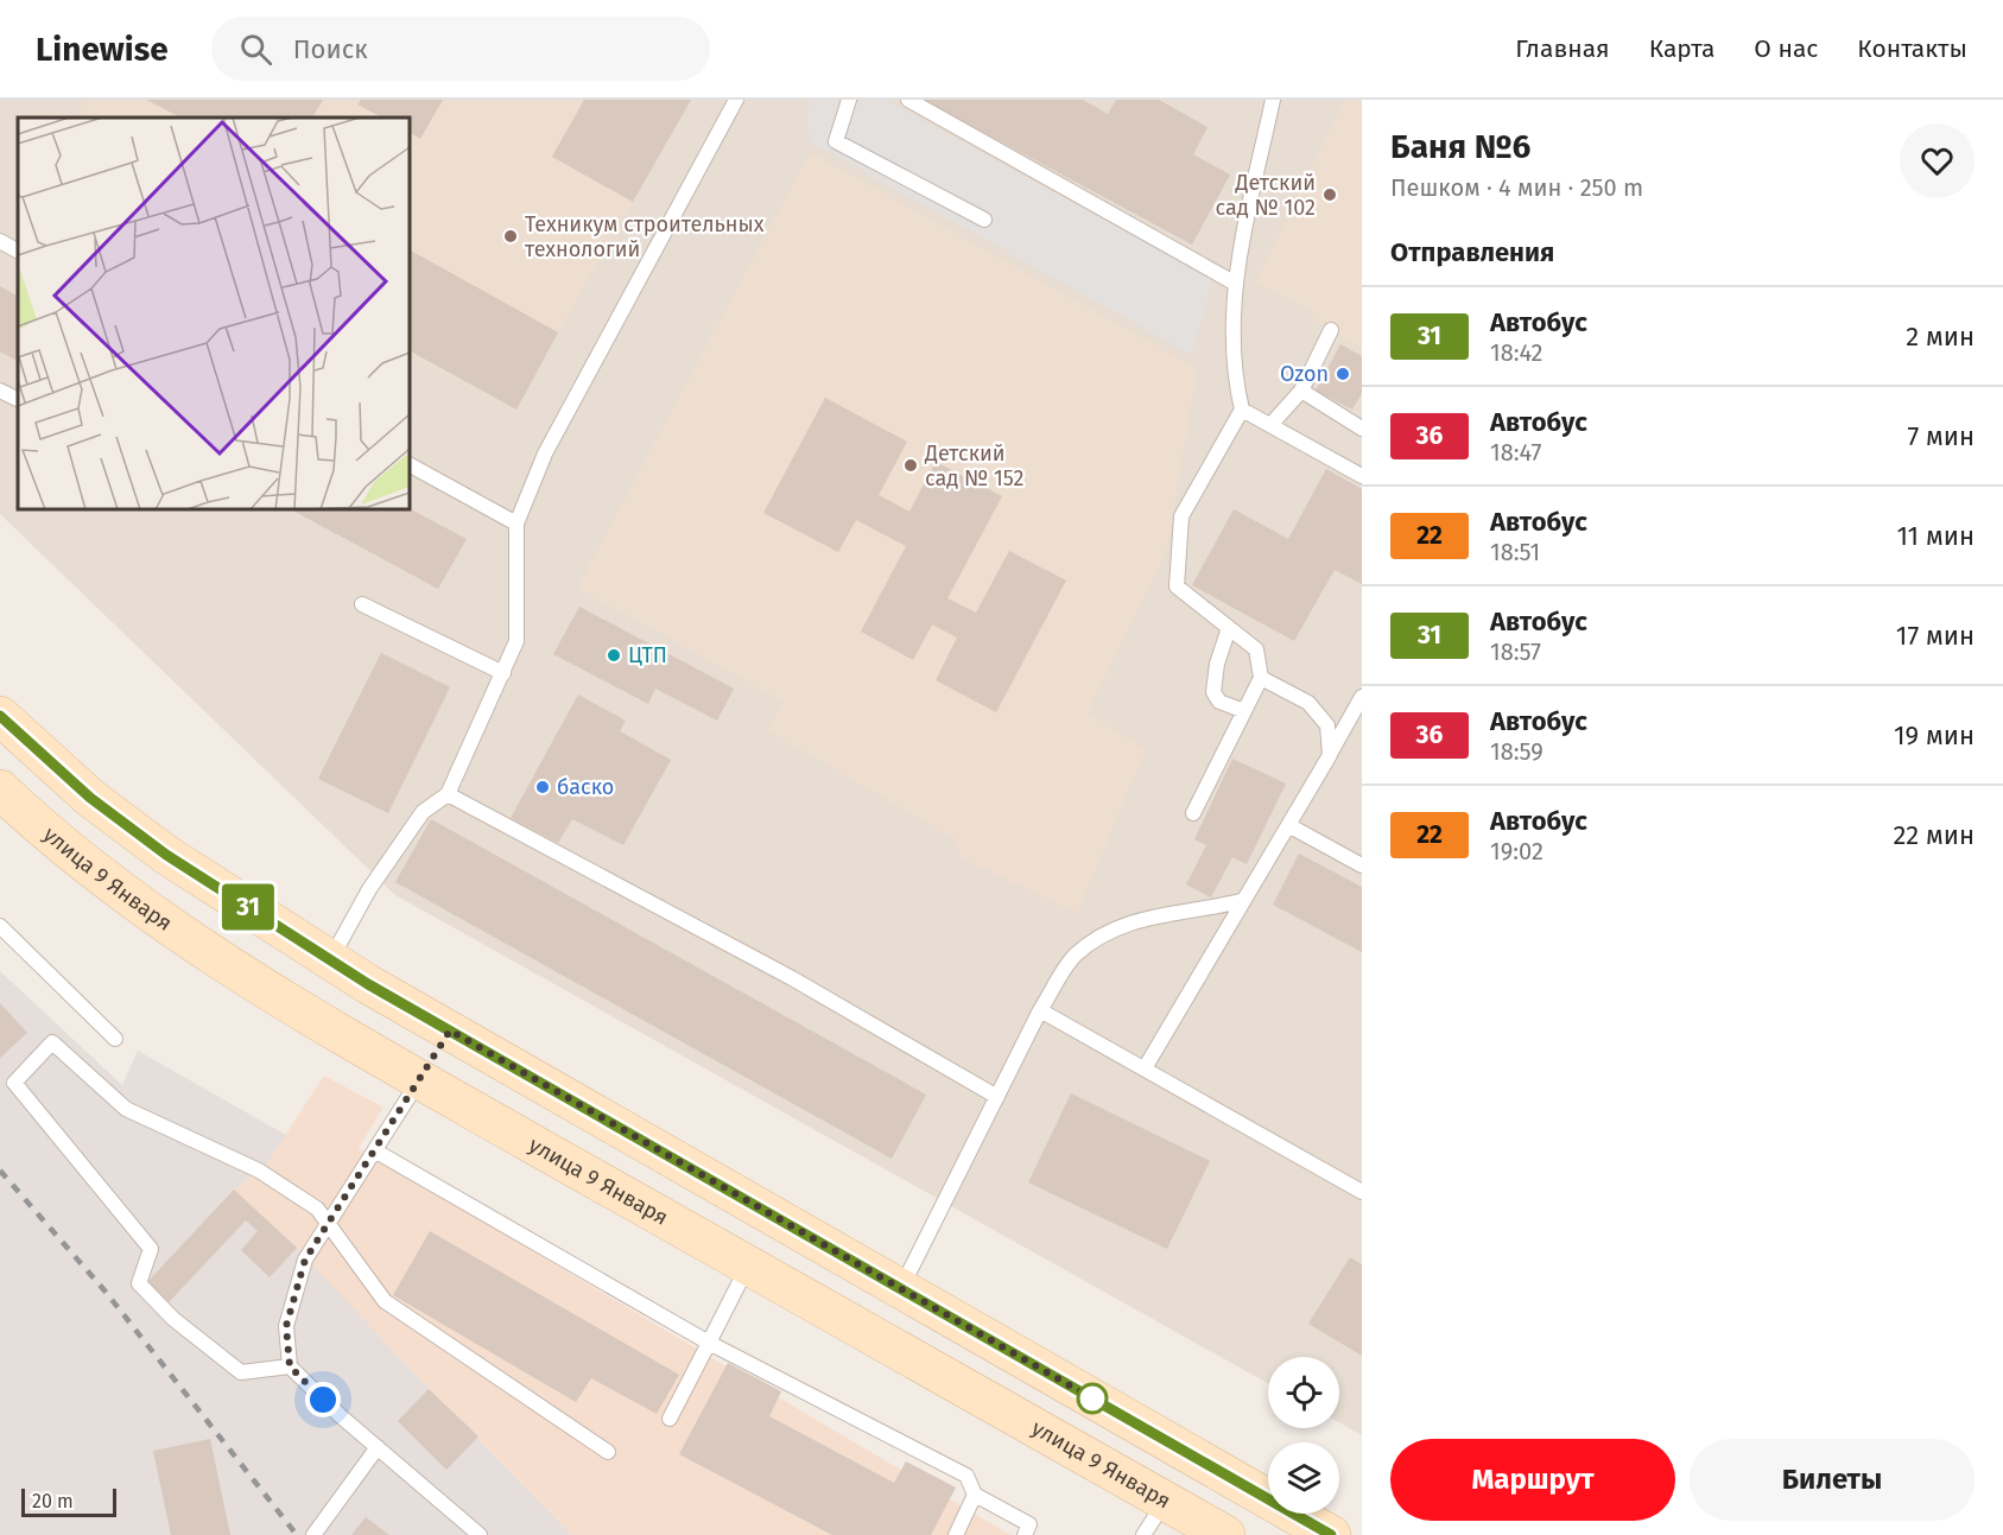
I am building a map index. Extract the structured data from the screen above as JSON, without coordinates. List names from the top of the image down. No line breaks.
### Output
{"streets":{"main road":["улица 9 Января"]},"places":["Детский сад № 102","Техникум строительных технологий","Ozon","Детский сад № 152","ЦТП","баско"],"lines":["bus line 31"],"scale_bar":"20 m","page":{"header":"Linewise","search":"Поиск","nav":["Главная","Карта","О нас","Контакты"],"on_map":"31","heading":[["Баня №6","Пешком · 4 мин · 250 m"],"Отправления"],"list":[{"mark":"31","name":"Автобус","note":"18:42","value":"2 мин"},{"mark":"36","name":"Автобус","note":"18:47","value":"7 мин"},{"mark":"22","name":"Автобус","note":"18:51","value":"11 мин"},{"mark":"31","name":"Автобус","note":"18:57","value":"17 мин"},{"mark":"36","name":"Автобус","note":"18:59","value":"19 мин"},{"mark":"22","name":"Автобус","note":"19:02","value":"22 мин"}],"buttons":["Маршрут","Билеты"],"scale":"20 m"}}
